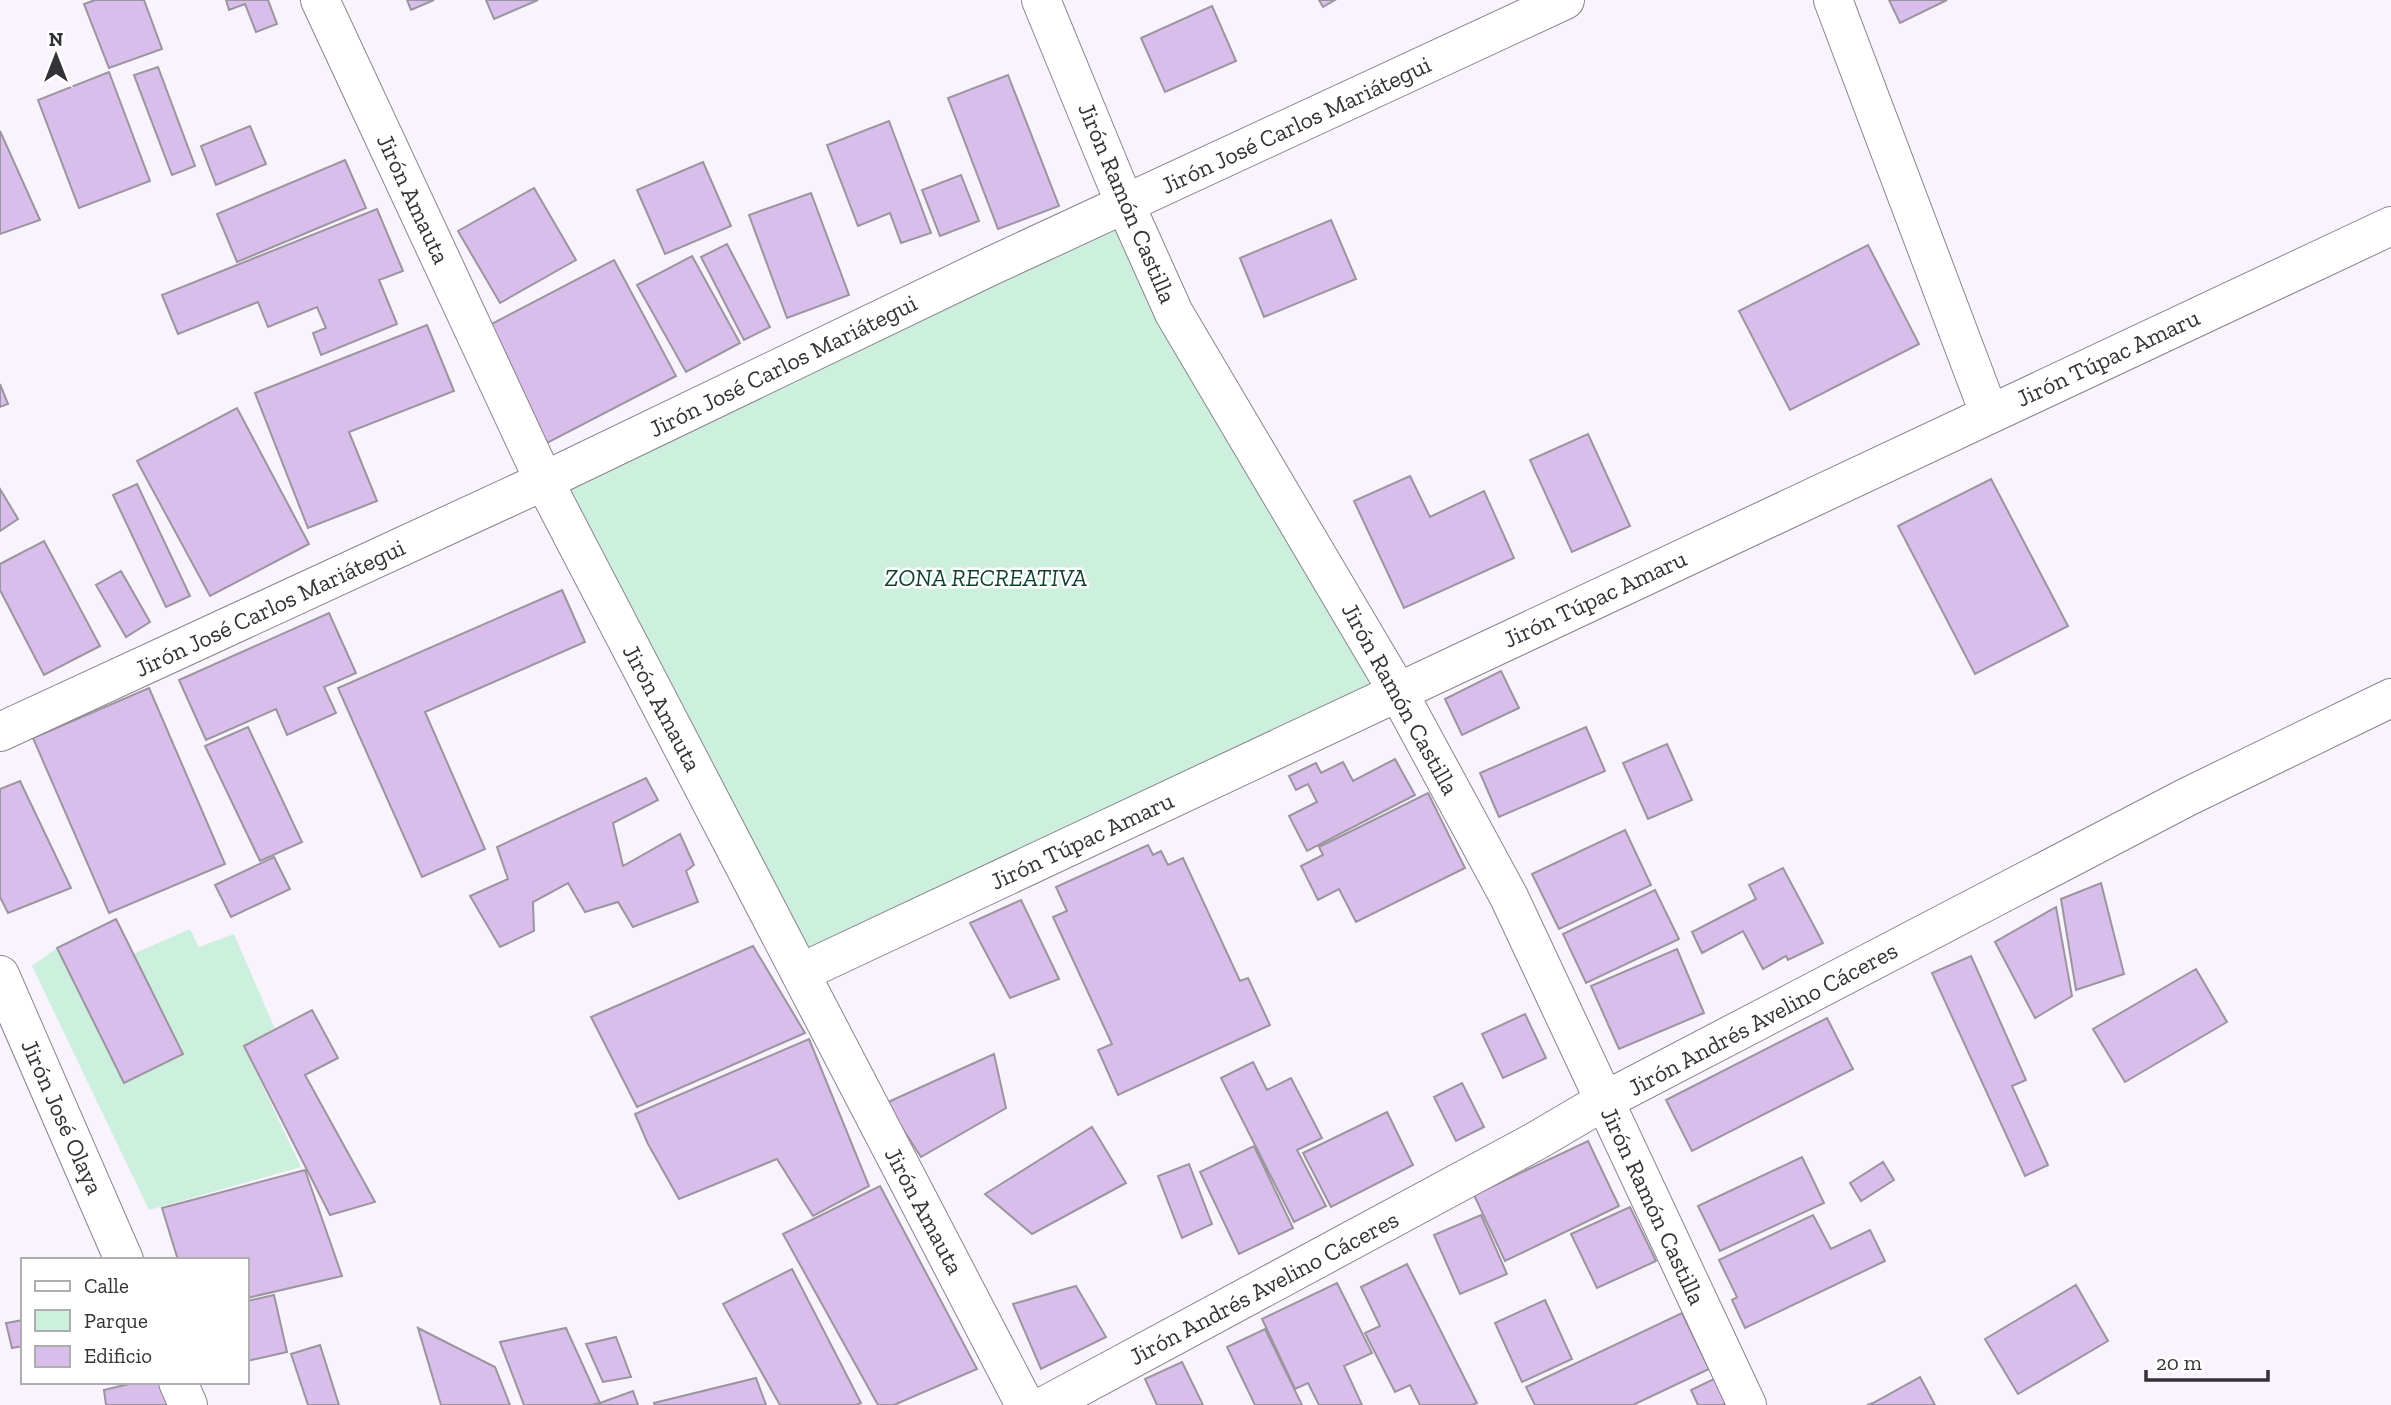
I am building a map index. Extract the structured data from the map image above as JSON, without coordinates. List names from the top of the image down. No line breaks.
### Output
{"streets":{"street":["Jirón José Carlos Mariátegui","Jirón Amauta","Jirón Ramón Castilla","Jirón Túpac Amaru","Jirón Andrés Avelino Cáceres","Jirón José Olaya"]},"crossings":[["Jirón José Carlos Mariátegui","Jirón Amauta"],["Jirón José Carlos Mariátegui","Jirón Ramón Castilla"],["Jirón Amauta","Jirón Túpac Amaru"],["Jirón Ramón Castilla","Jirón Túpac Amaru"],["Jirón Ramón Castilla","Jirón Andrés Avelino Cáceres"]],"parks":["ZONA RECREATIVA"],"legend":["Calle","Parque","Edificio"],"scale_bar":"20 m","north":"top"}
